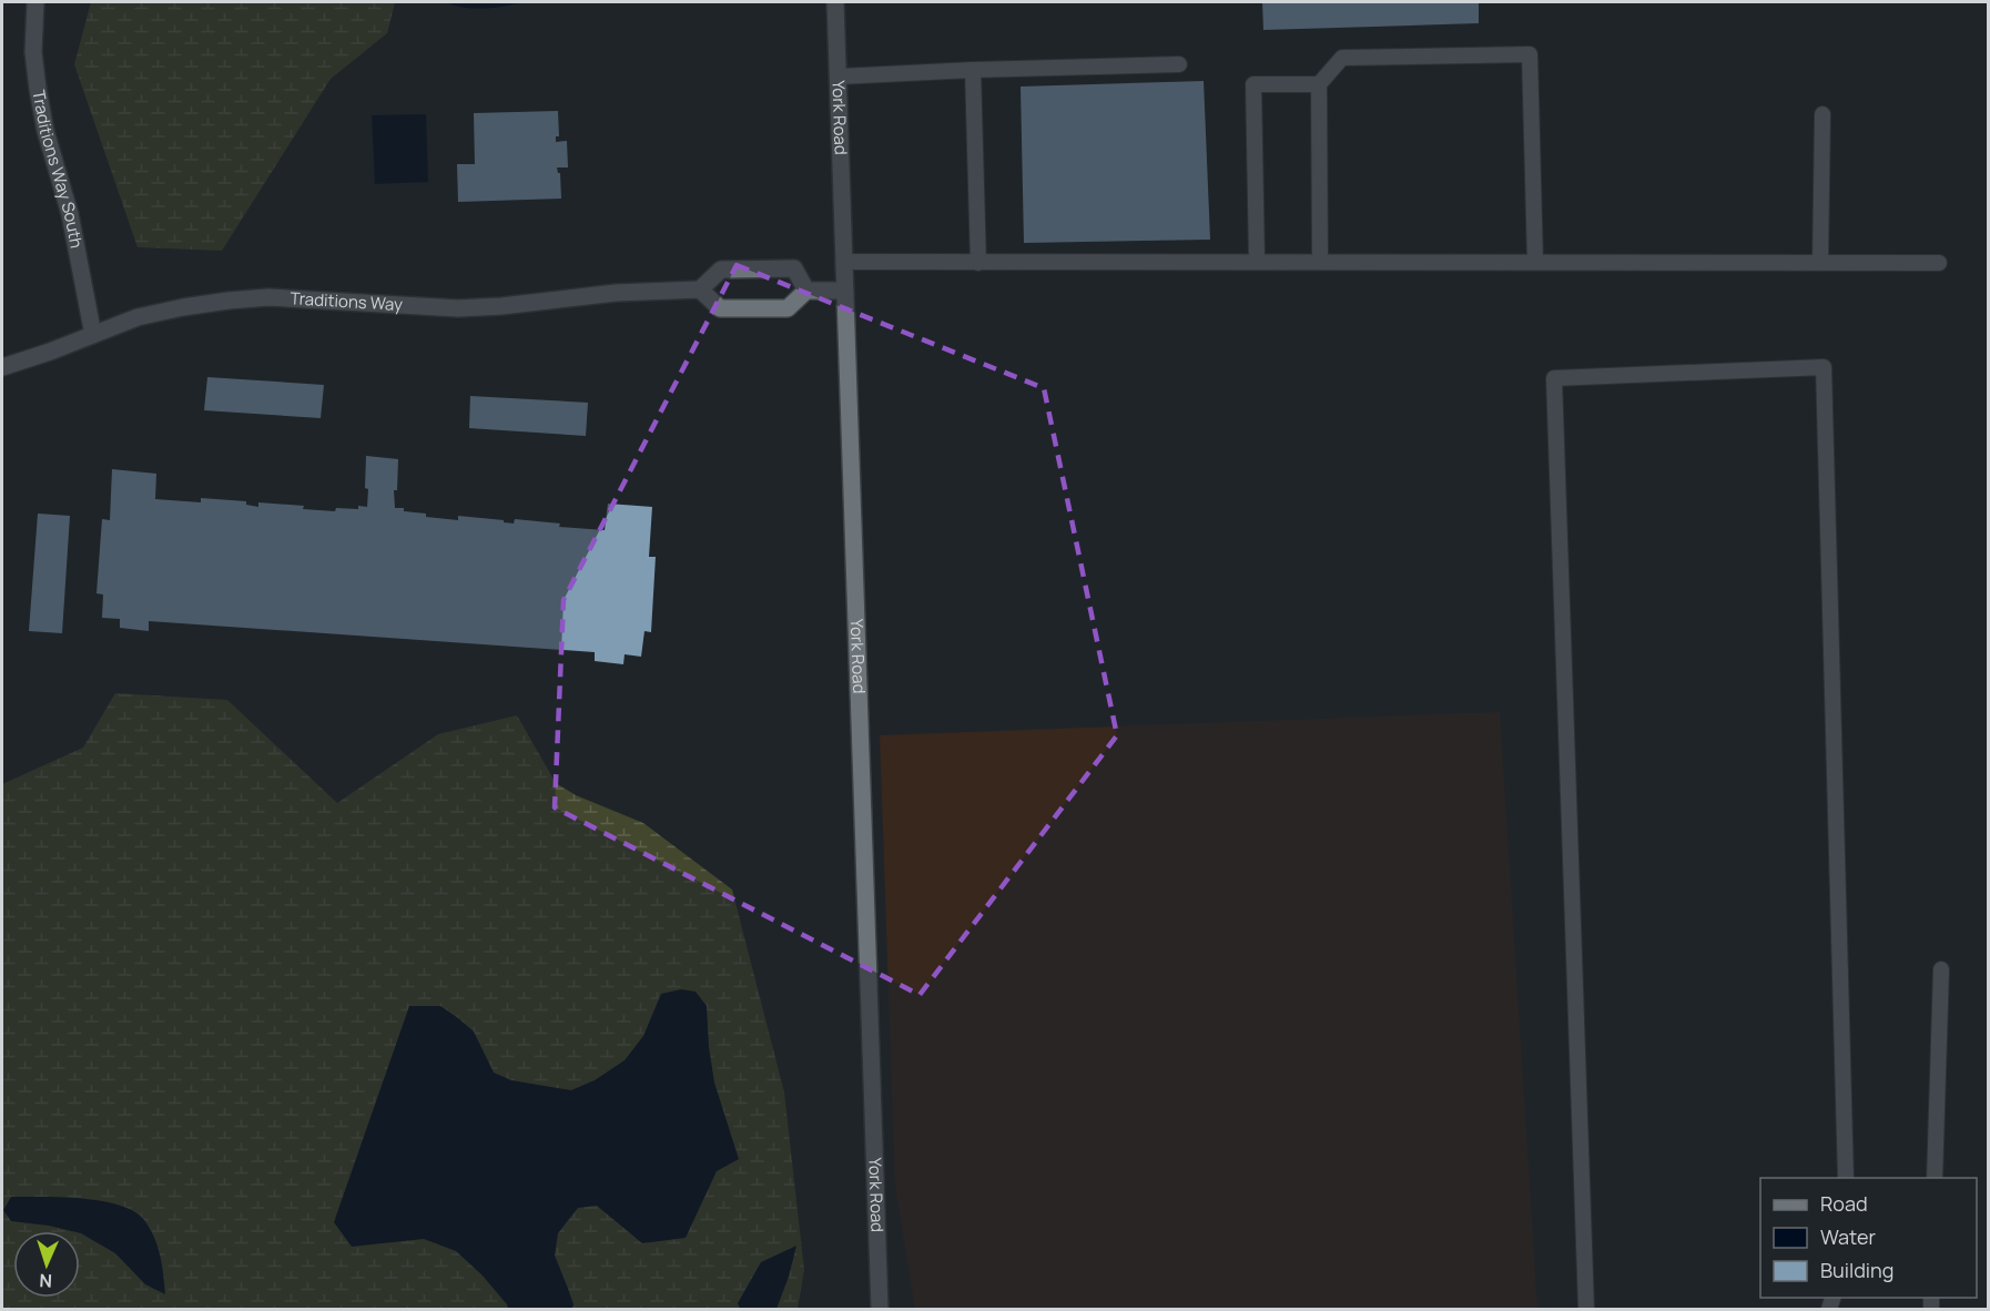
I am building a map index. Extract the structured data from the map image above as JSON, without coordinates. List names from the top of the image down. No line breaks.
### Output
{"streets":{"street":["York Road","Traditions Way South","Traditions Way"]},"crossings":[["Traditions Way South","Traditions Way"]],"legend":["Road","Water","Building"],"north":"bottom"}
